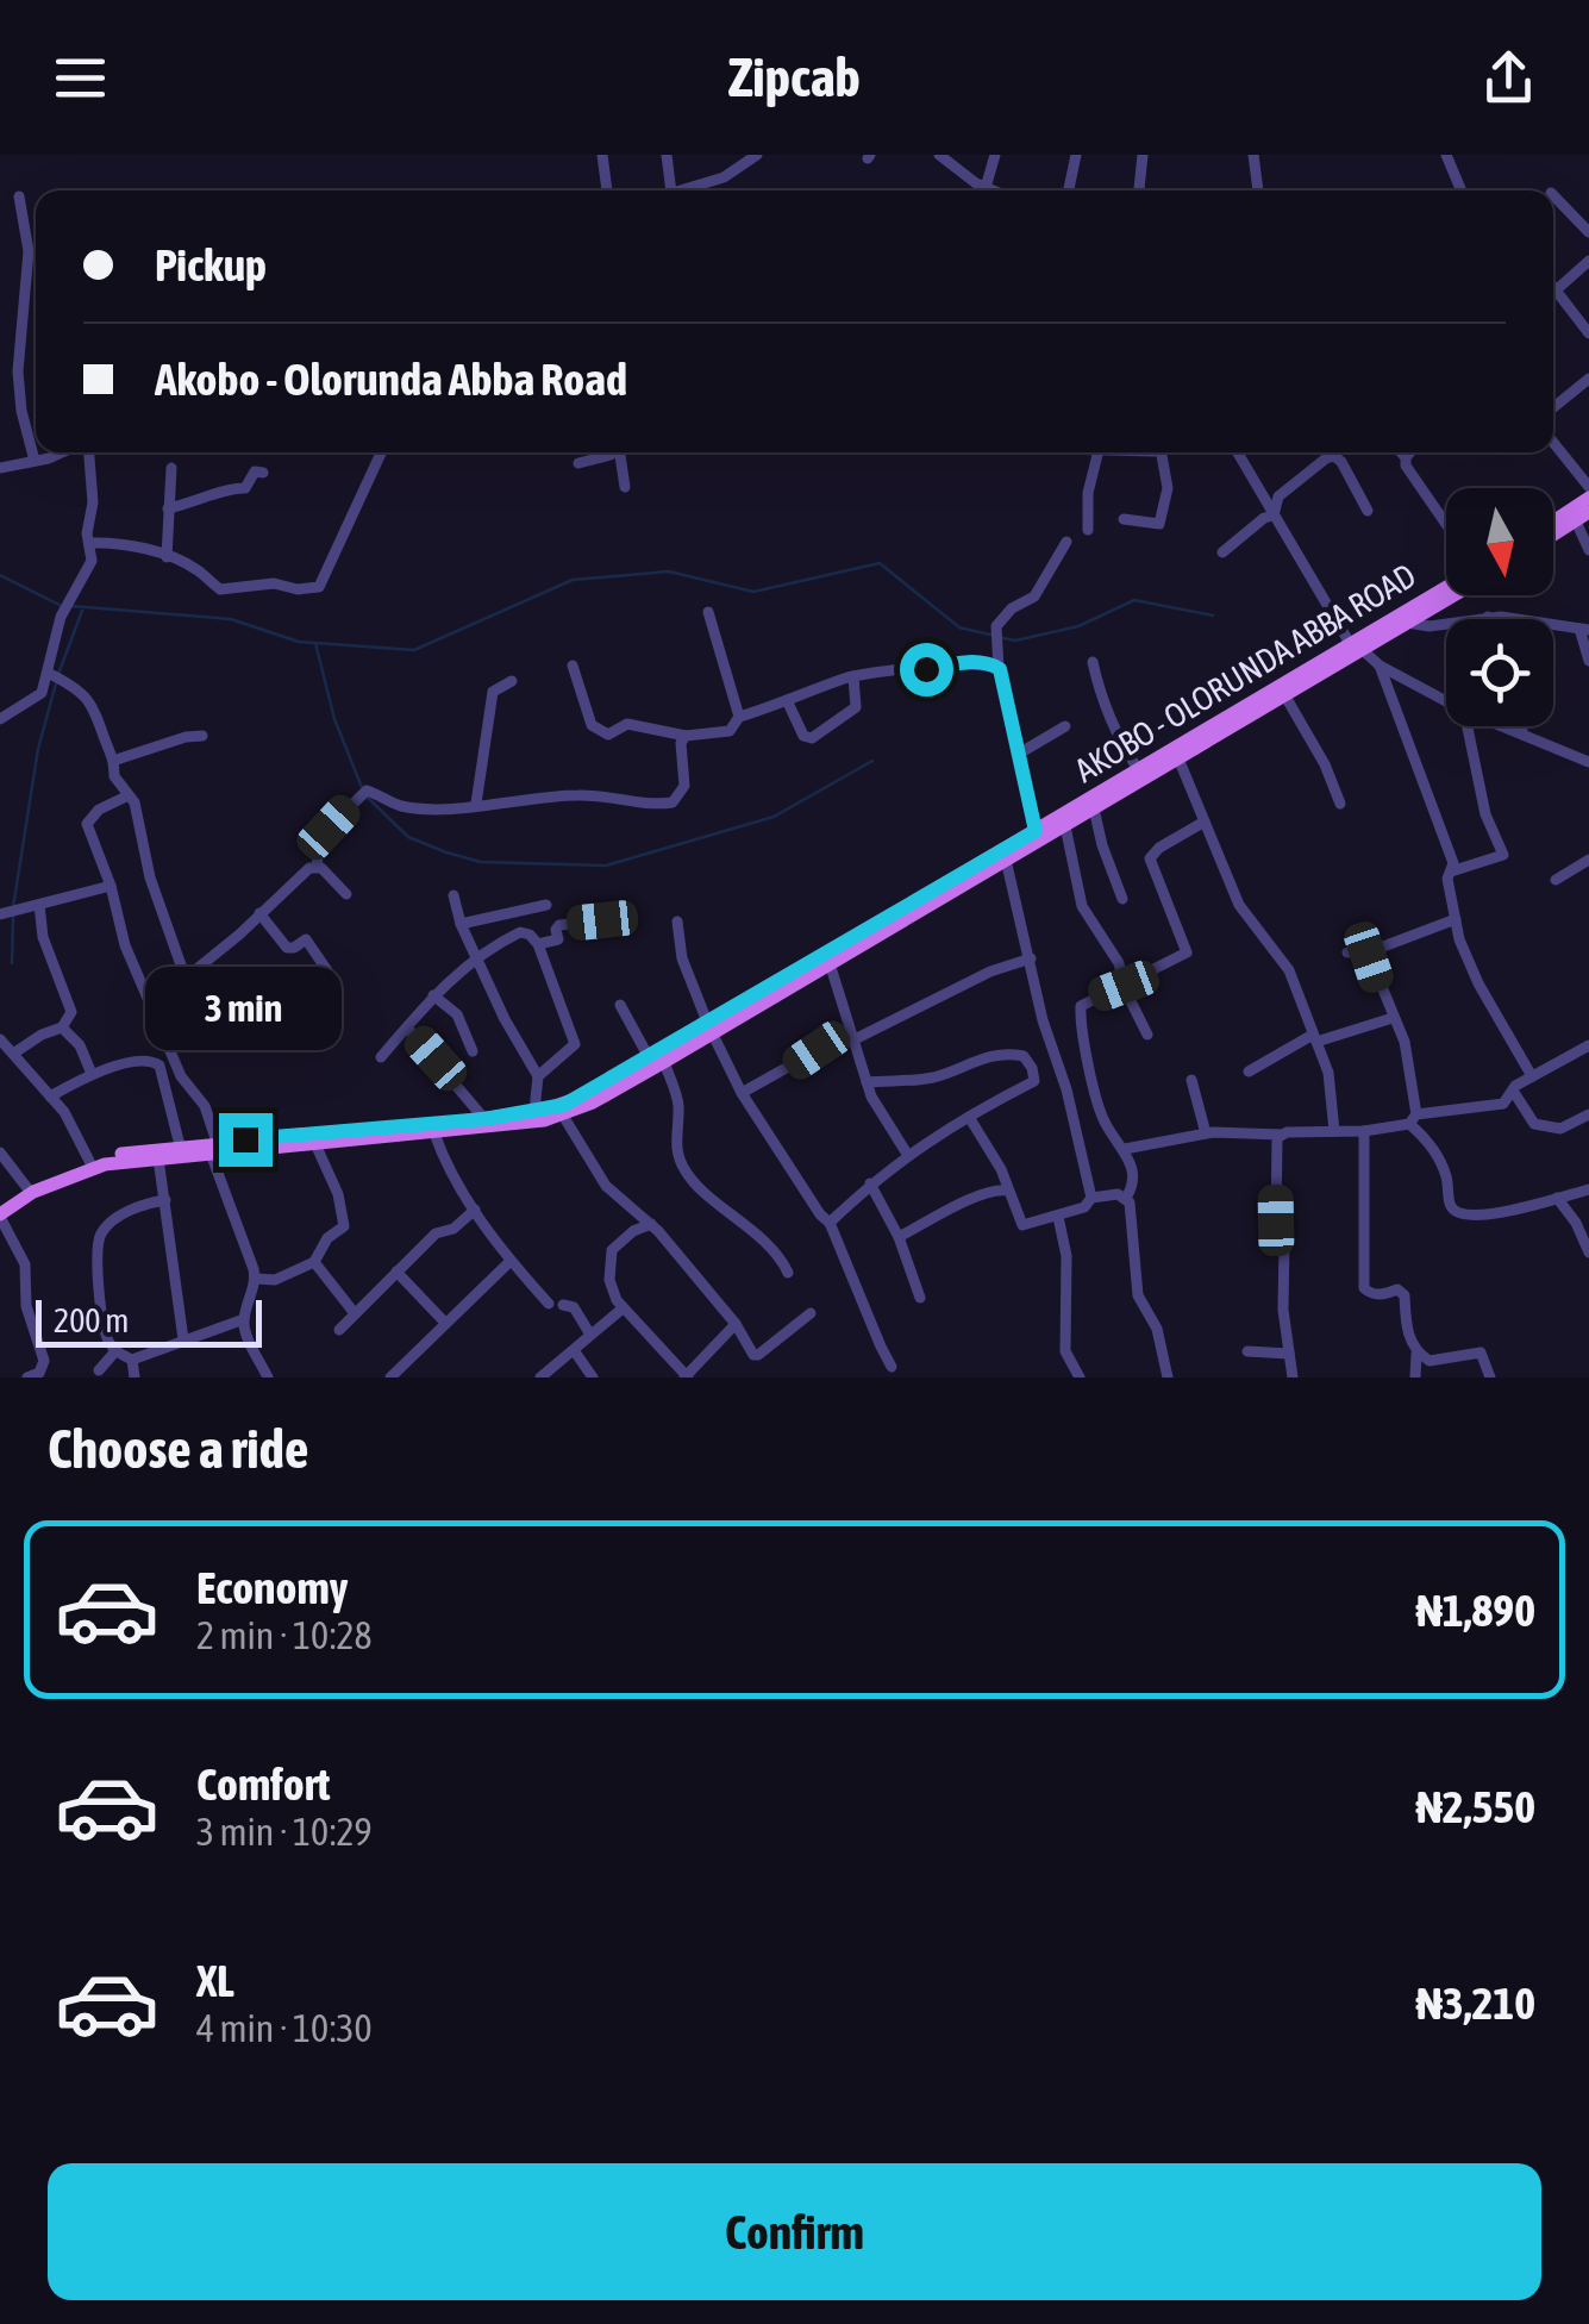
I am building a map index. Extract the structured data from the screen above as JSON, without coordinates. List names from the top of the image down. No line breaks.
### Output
{"streets":{"main road":["AKOBO - OLORUNDA ABBA ROAD"]},"scale_bar":"200 m","north":"bottom","page":{"header":"Zipcab","banner":["Pickup","Akobo - Olorunda Abba Road"],"bubble":"3 min","scale":"200 m","heading":"Choose a ride","list":[{"name":"Economy","note":"2 min · 10:28","value":"₦1,890"},{"name":"Comfort","note":"3 min · 10:29","value":"₦2,550"},{"name":"XL","note":"4 min · 10:30","value":"₦3,210"}],"buttons":"Confirm"}}
